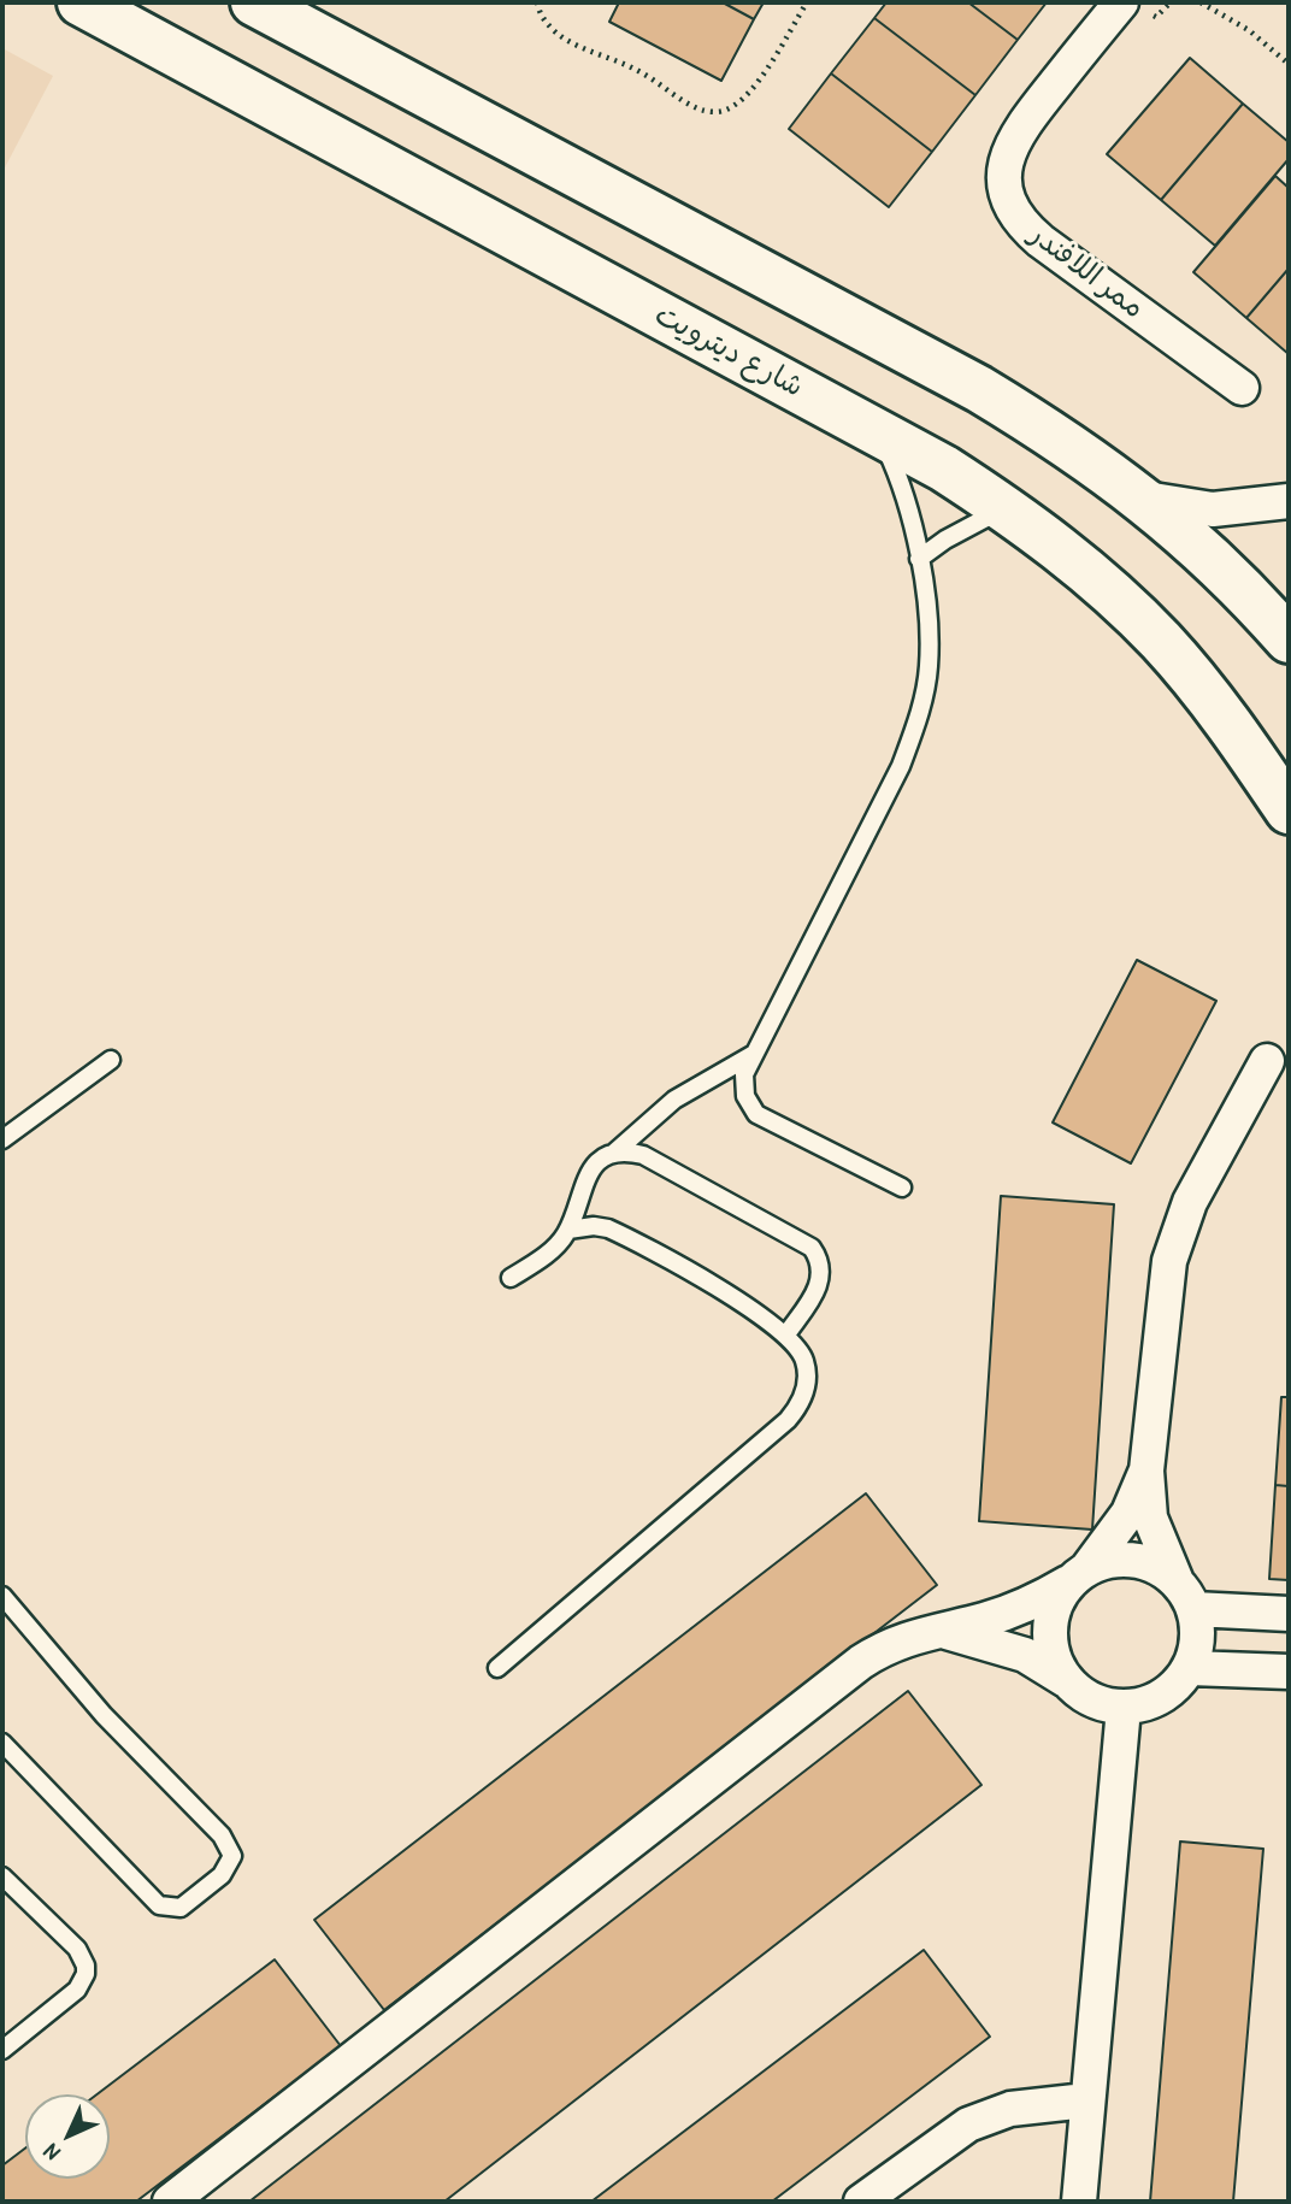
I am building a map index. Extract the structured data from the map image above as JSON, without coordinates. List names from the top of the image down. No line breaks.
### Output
{"streets":{"street":["ممر اللافندر","شارع ديترويت"]},"north":"bottom left"}
